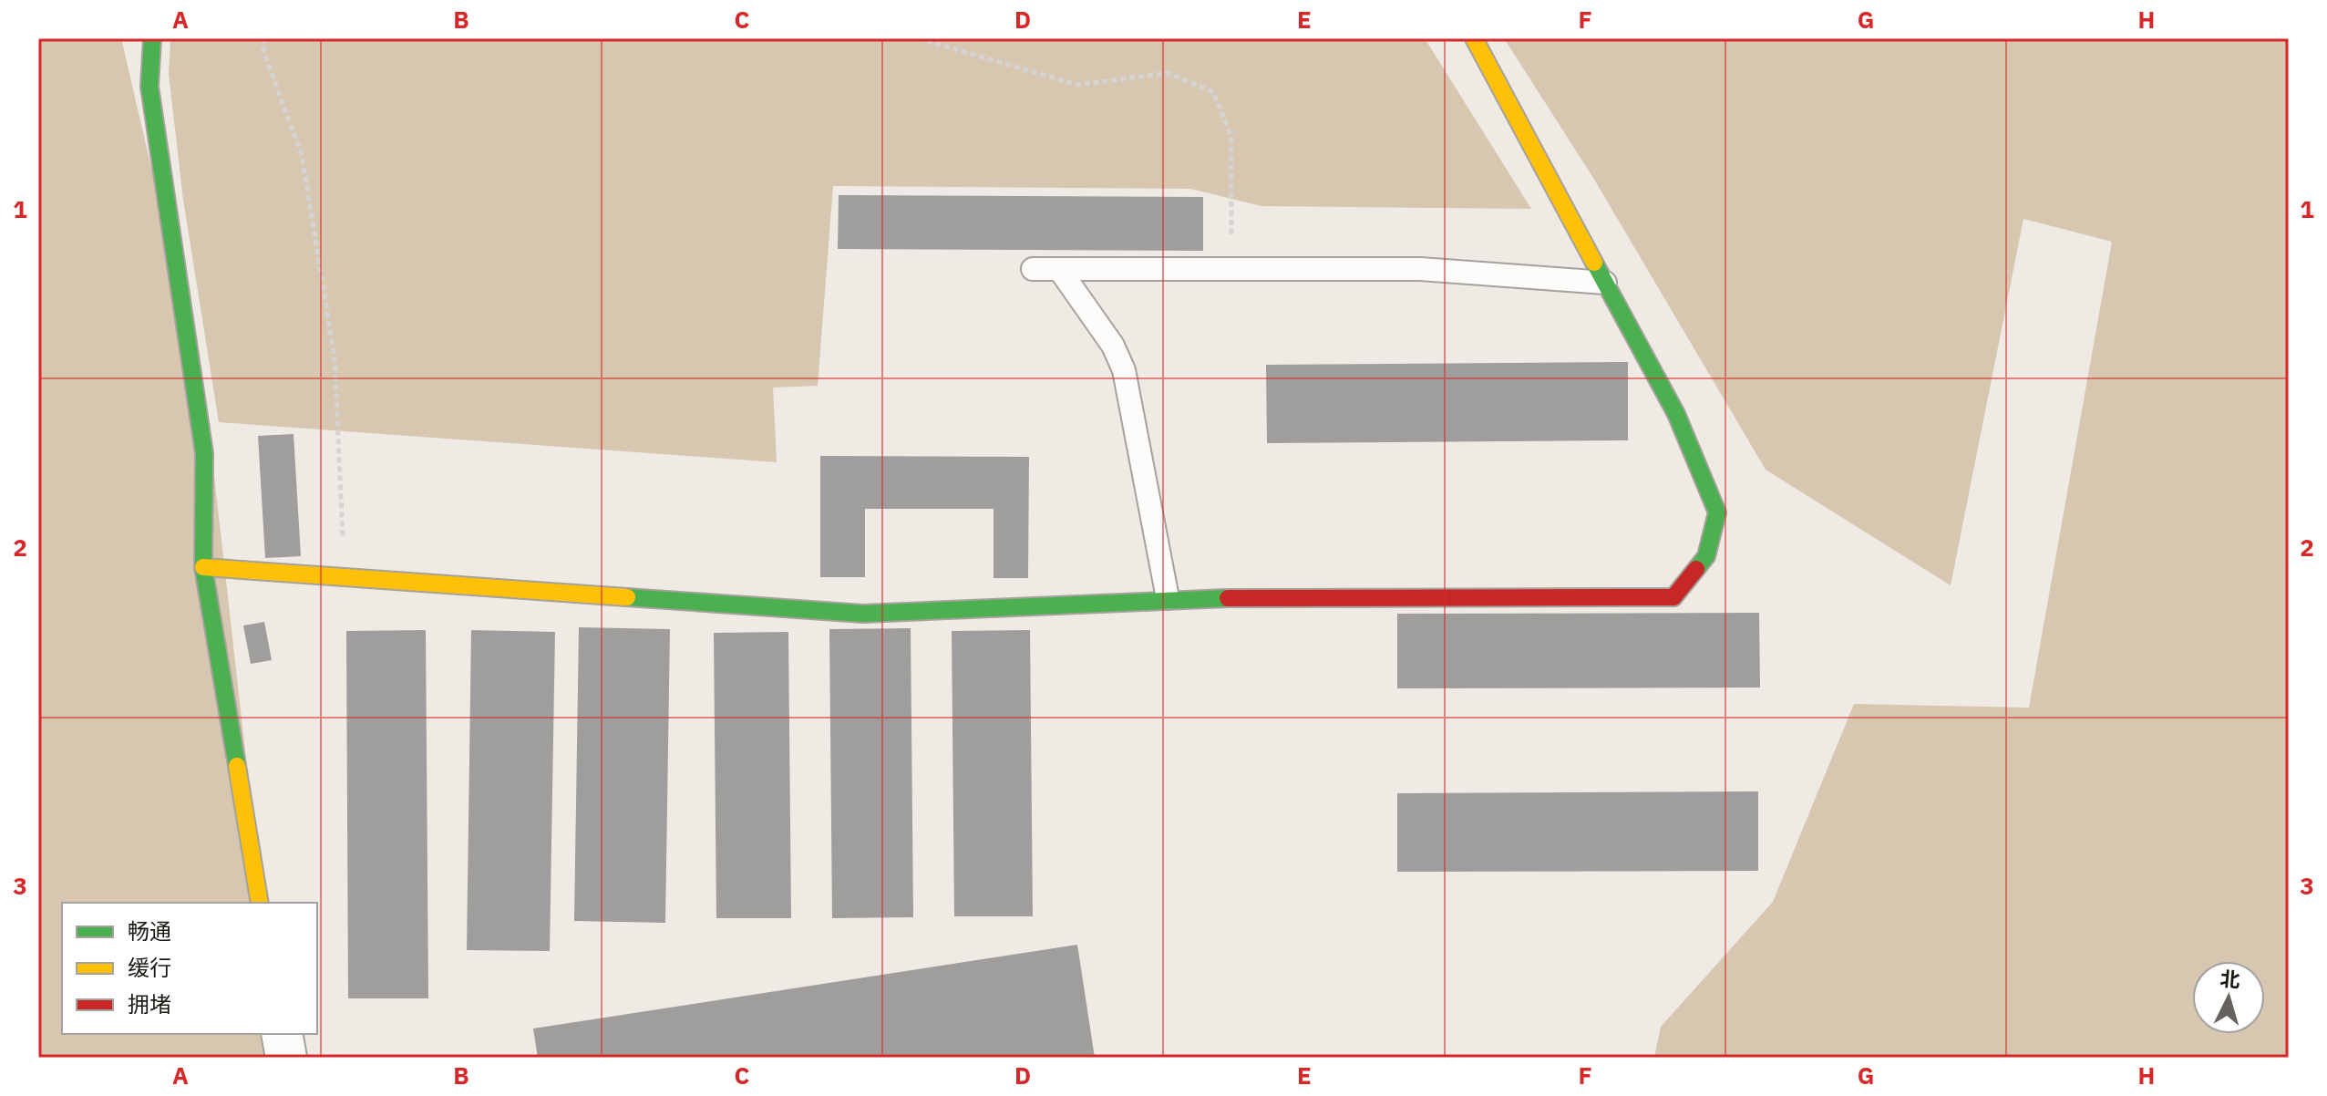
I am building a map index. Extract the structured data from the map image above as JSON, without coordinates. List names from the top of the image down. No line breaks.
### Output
{"legend":["畅通","缓行","拥堵"],"north":"top","grid":{"columns":["A","B","C","D","E","F","G","H"],"rows":["1","2","3"]}}
